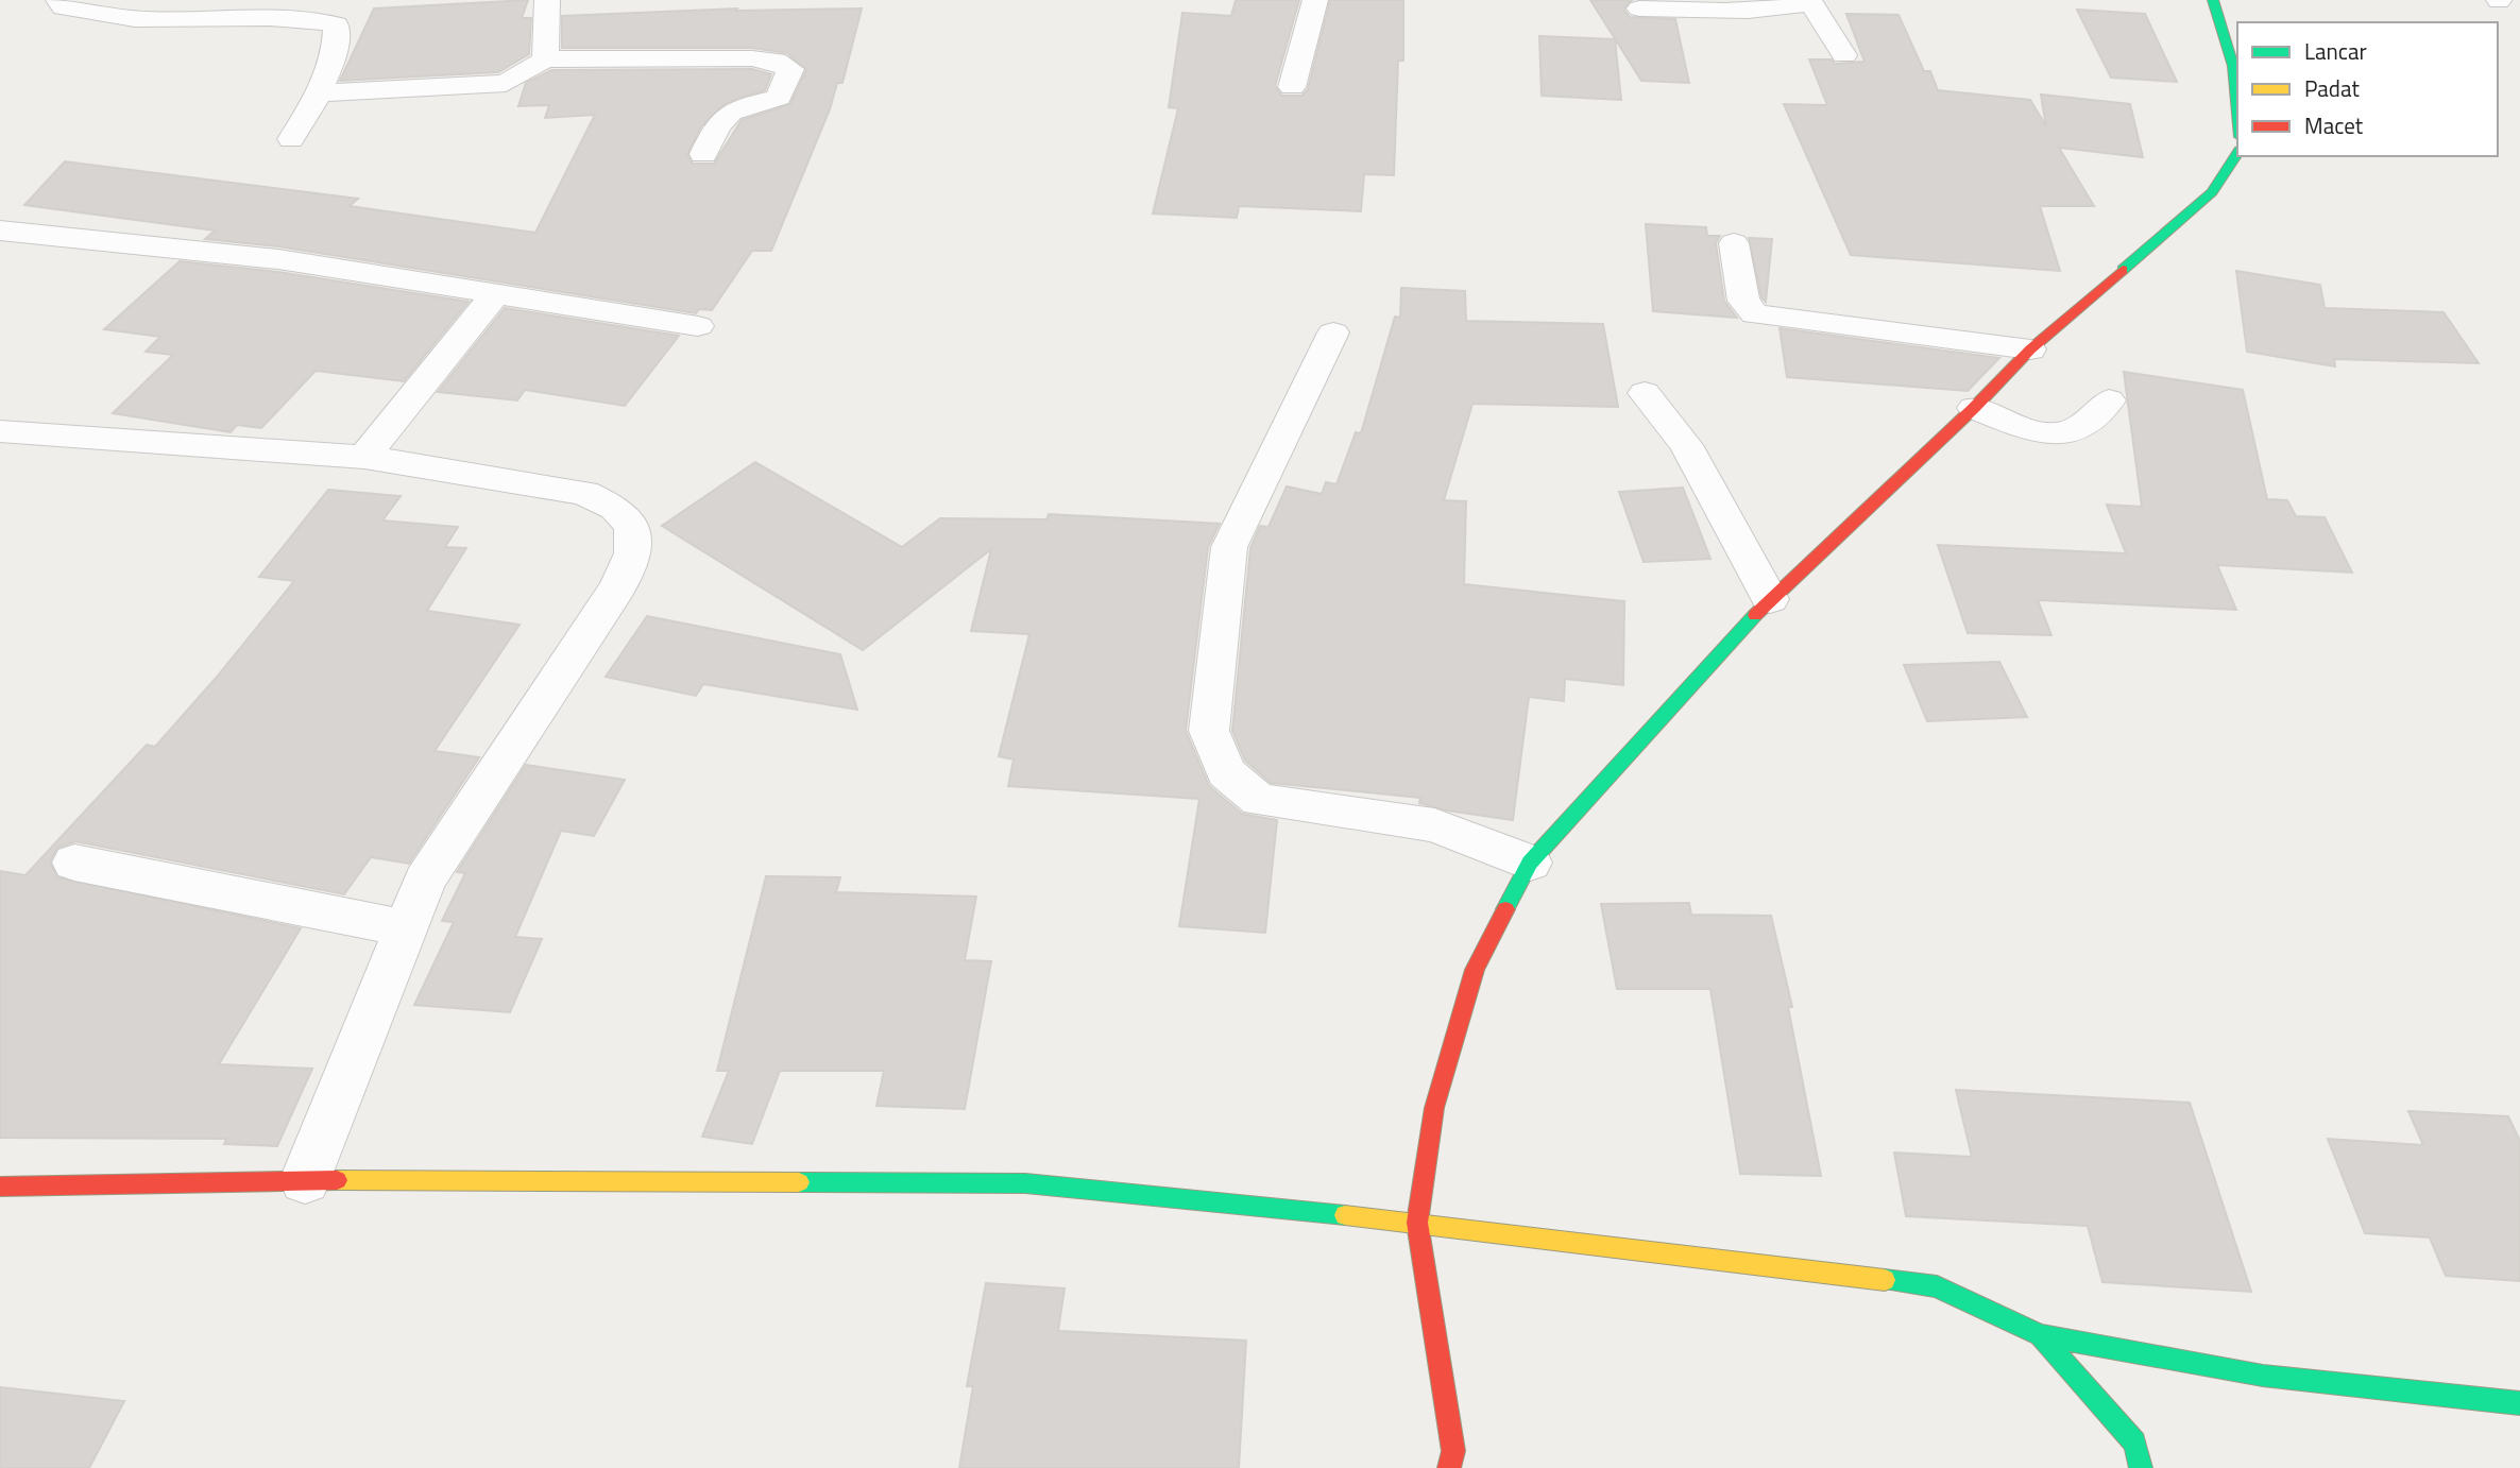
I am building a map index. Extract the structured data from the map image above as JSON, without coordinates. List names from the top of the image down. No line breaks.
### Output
{"legend":["Lancar","Padat","Macet"]}
